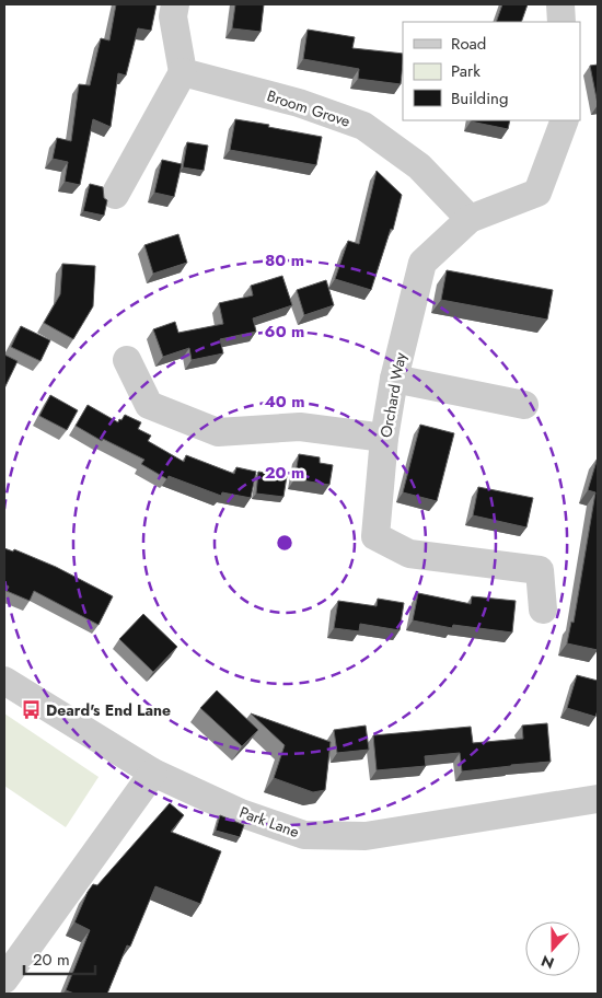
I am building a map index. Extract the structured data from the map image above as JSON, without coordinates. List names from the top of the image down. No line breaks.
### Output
{"streets":{"street":["Broom Grove","Orchard Way","Park Lane"]},"crossings":[["Broom Grove","Orchard Way"]],"places":{"bus stop":["Deard's End Lane"]},"legend":["Road","Park","Building"],"scale_bar":"20 m","north":"bottom","rings":["80 m","60 m","40 m","20 m"]}
